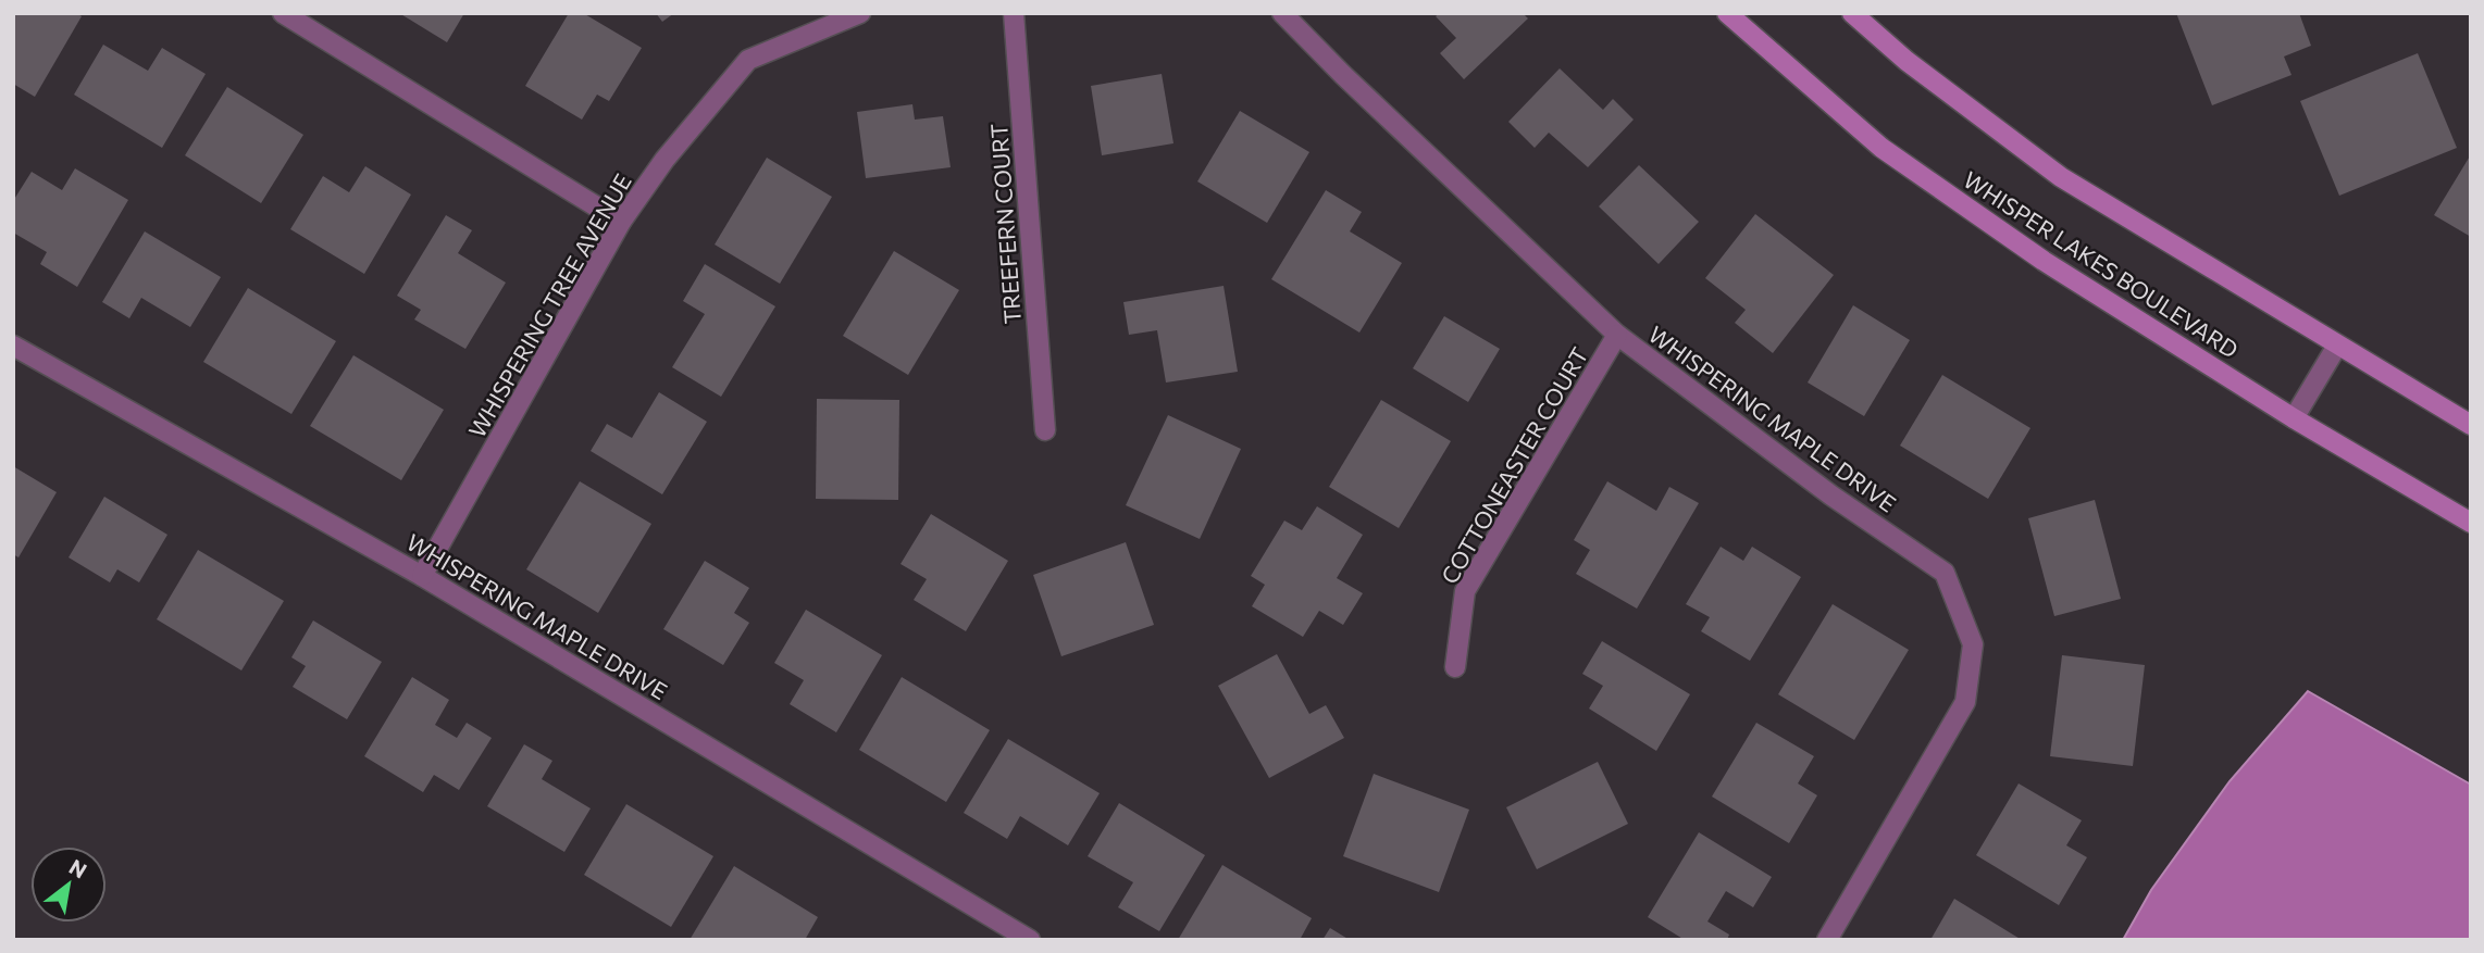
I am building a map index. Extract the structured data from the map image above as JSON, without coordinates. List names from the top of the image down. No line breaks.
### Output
{"streets":{"street":["TREEFERN COURT","WHISPER LAKES BOULEVARD","WHISPERING TREE AVENUE","WHISPERING MAPLE DRIVE","COTTONEASTER COURT"]},"crossings":[["WHISPERING TREE AVENUE","WHISPERING MAPLE DRIVE"],["WHISPERING MAPLE DRIVE","COTTONEASTER COURT"]],"north":"top right"}
